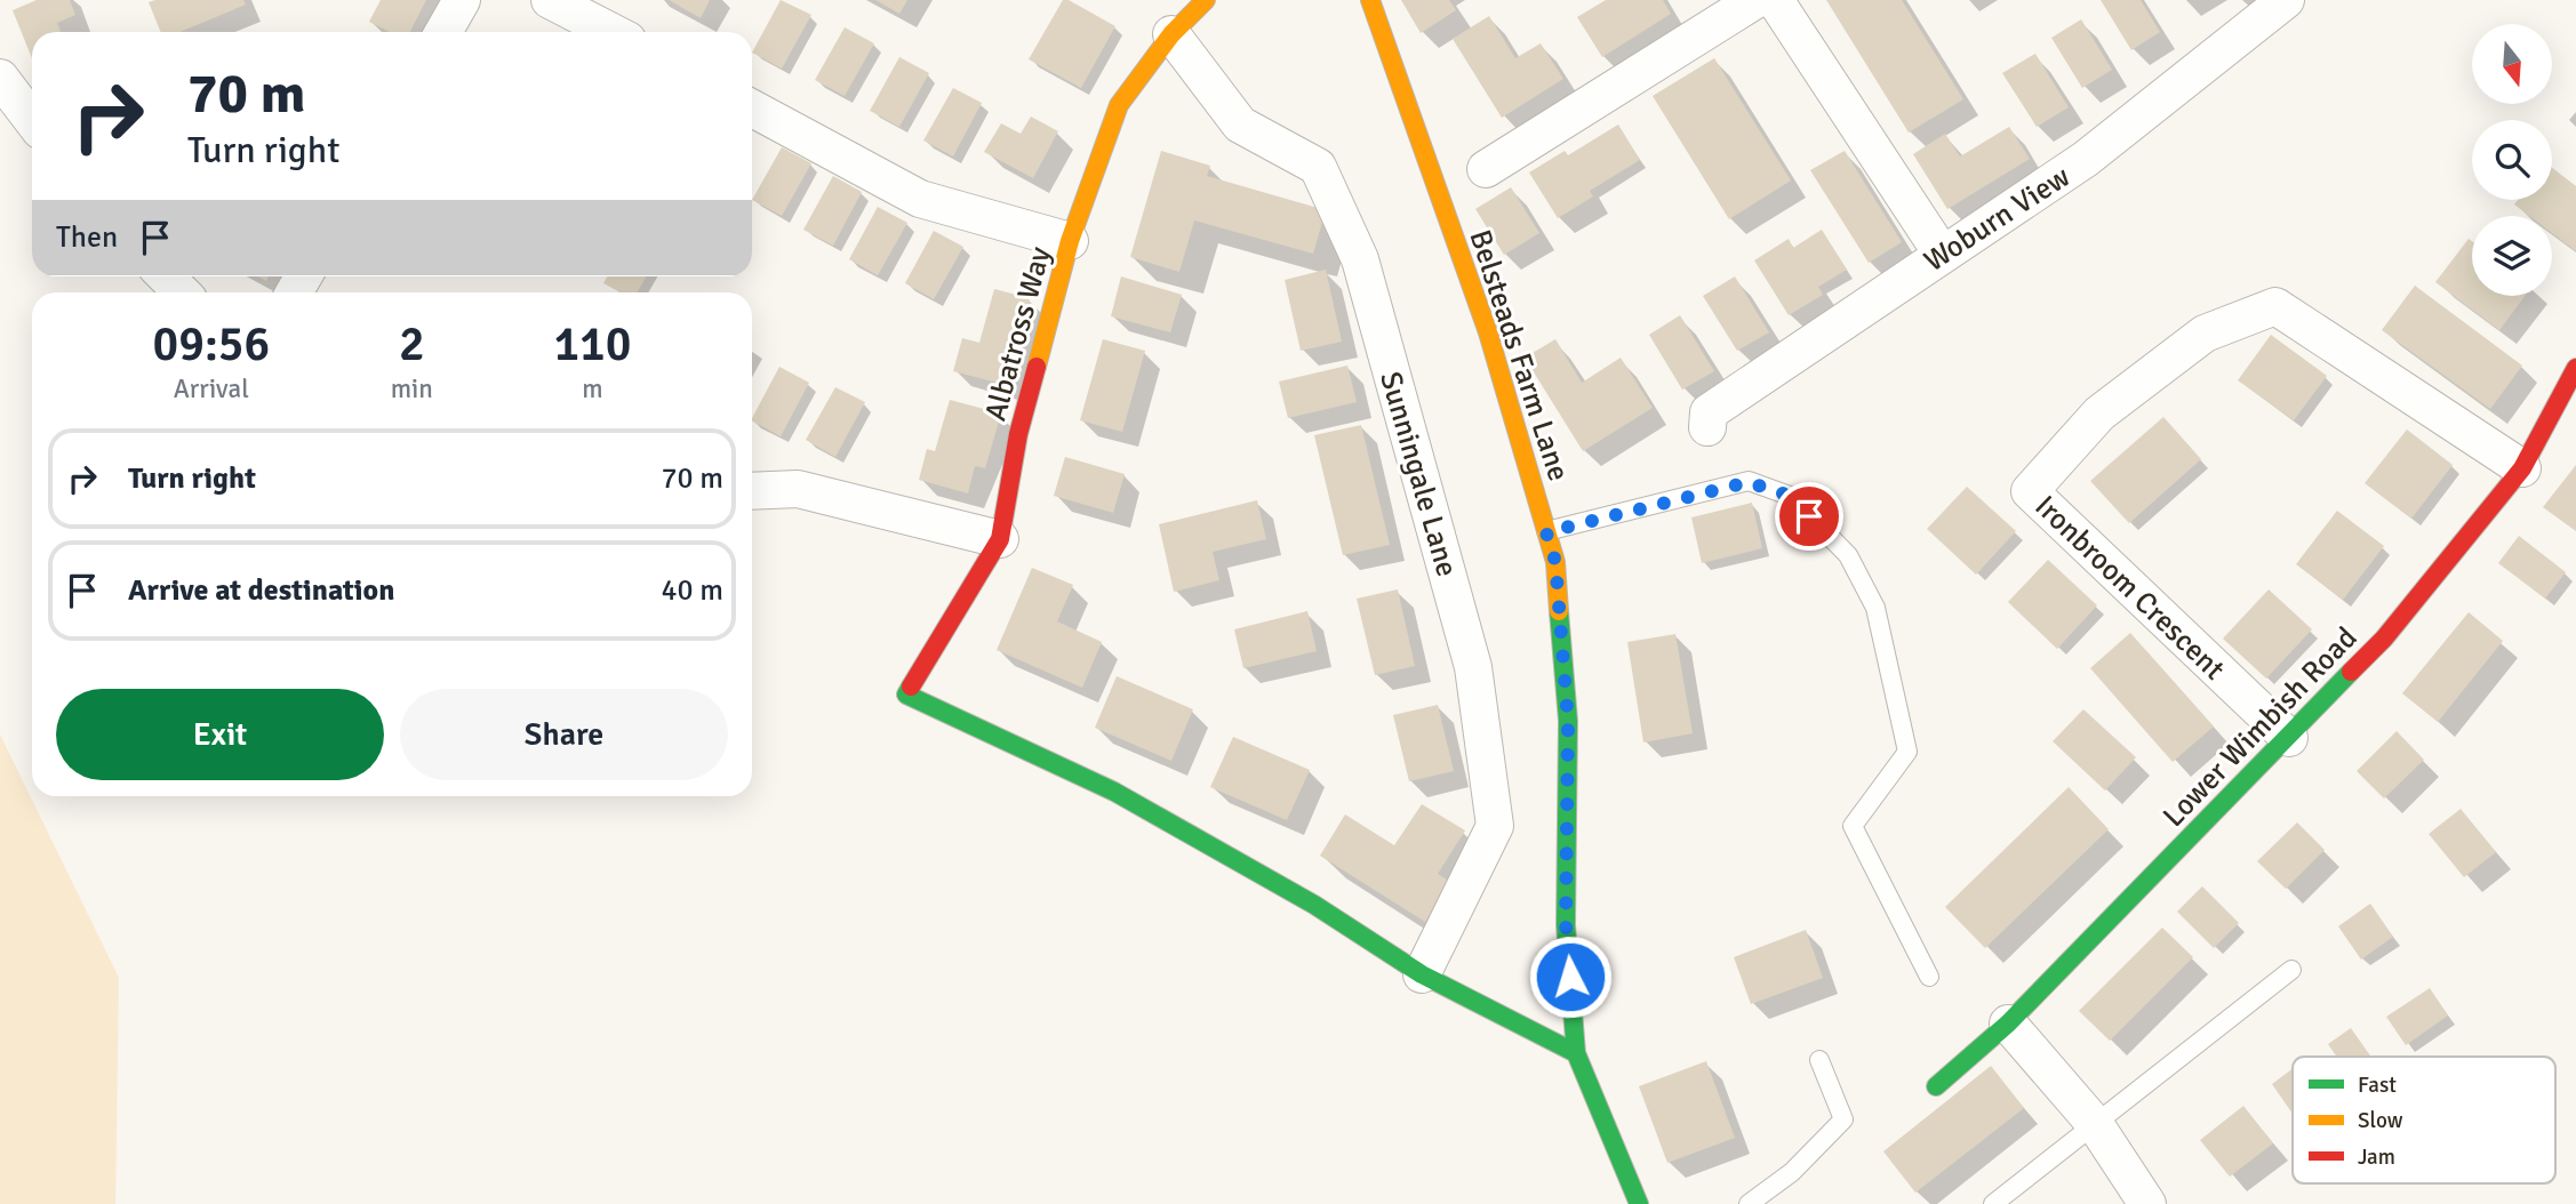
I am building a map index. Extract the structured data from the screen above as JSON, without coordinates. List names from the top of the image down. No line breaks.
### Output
{"streets":{"street":["Woburn View","Albatross Way","Belsteads Farm Lane","Sunningale Lane","Ironbroom Crescent","Lower Wimbish Road"]},"crossings":[["Albatross Way","Sunningale Lane"],["Ironbroom Crescent","Lower Wimbish Road"]],"legend":["Fast","Slow","Jam"],"north":"bottom","page":{"turn":["70 m","Turn right"],"then":"Then","eta":["09:56","Arrival","2","min","110","m"],"list":[{"name":"Turn right","value":"70 m"},{"name":"Arrive at destination","value":"40 m"}],"buttons":["Exit","Share"]}}
